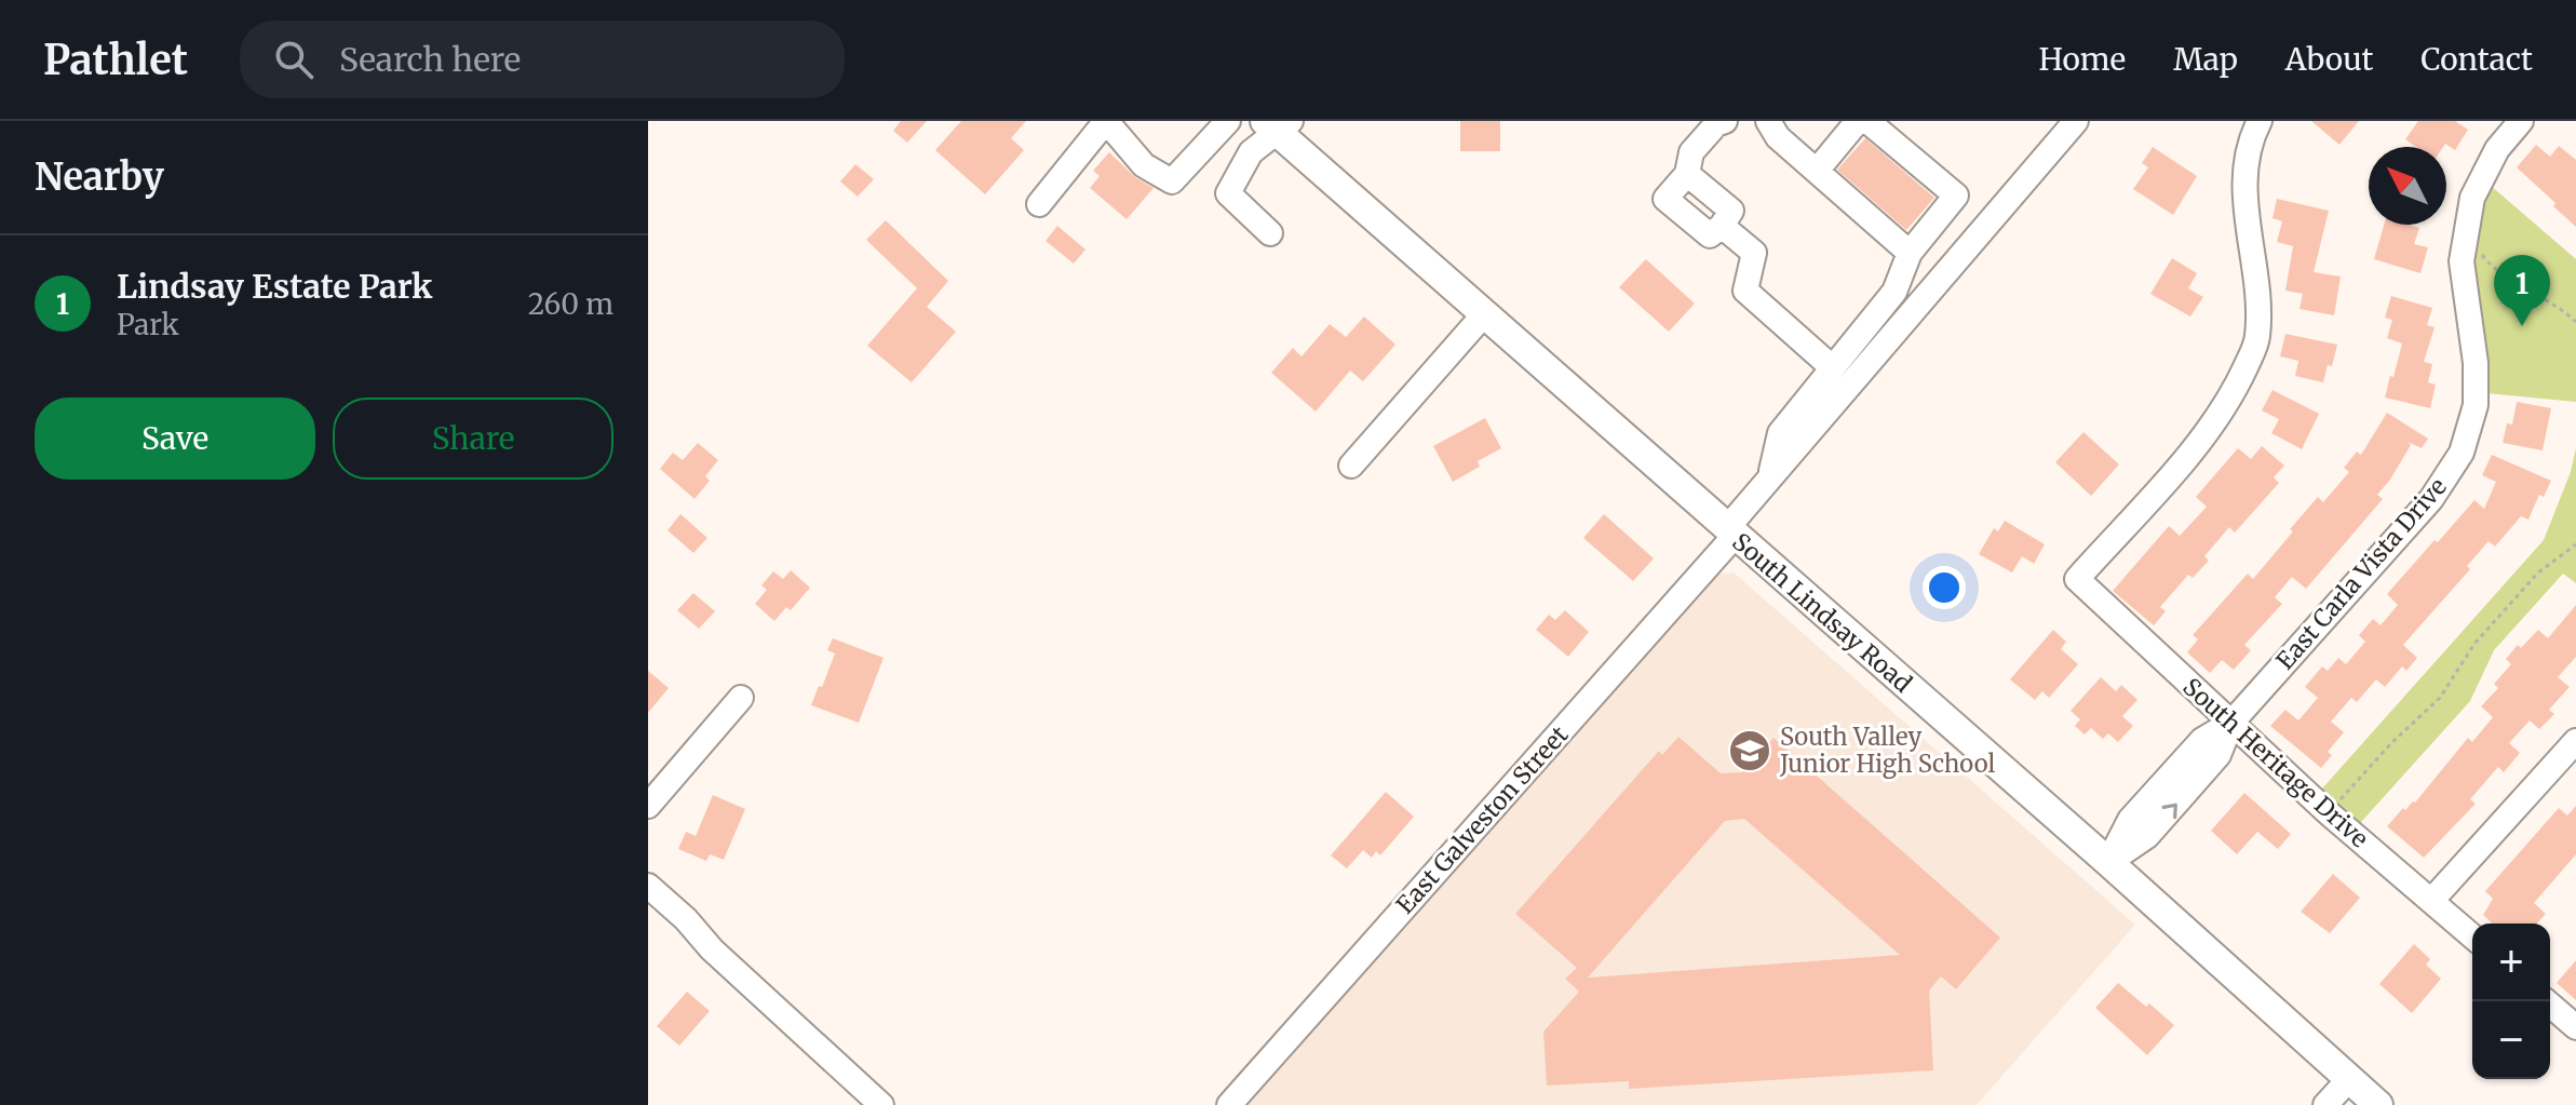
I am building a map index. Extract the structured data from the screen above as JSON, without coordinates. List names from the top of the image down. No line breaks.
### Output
{"streets":{"main road":["South Lindsay Road"],"street":["East Carla Vista Drive","South Heritage Drive","East Galveston Street"]},"crossings":[["East Carla Vista Drive","South Lindsay Road"],["East Carla Vista Drive","South Heritage Drive"],["South Lindsay Road","East Galveston Street"]],"places":{"school or university":["South Valley Junior High School"]},"north":"top left","page":{"header":"Pathlet","search":"Search here","nav":["Home","Map","About","Contact"],"heading":"Nearby","list":[{"mark":"1","name":"Lindsay Estate Park","note":"Park","value":"260 m"}],"pins":"1","buttons":["Save","Share"],"map_buttons":["+","−"]}}
